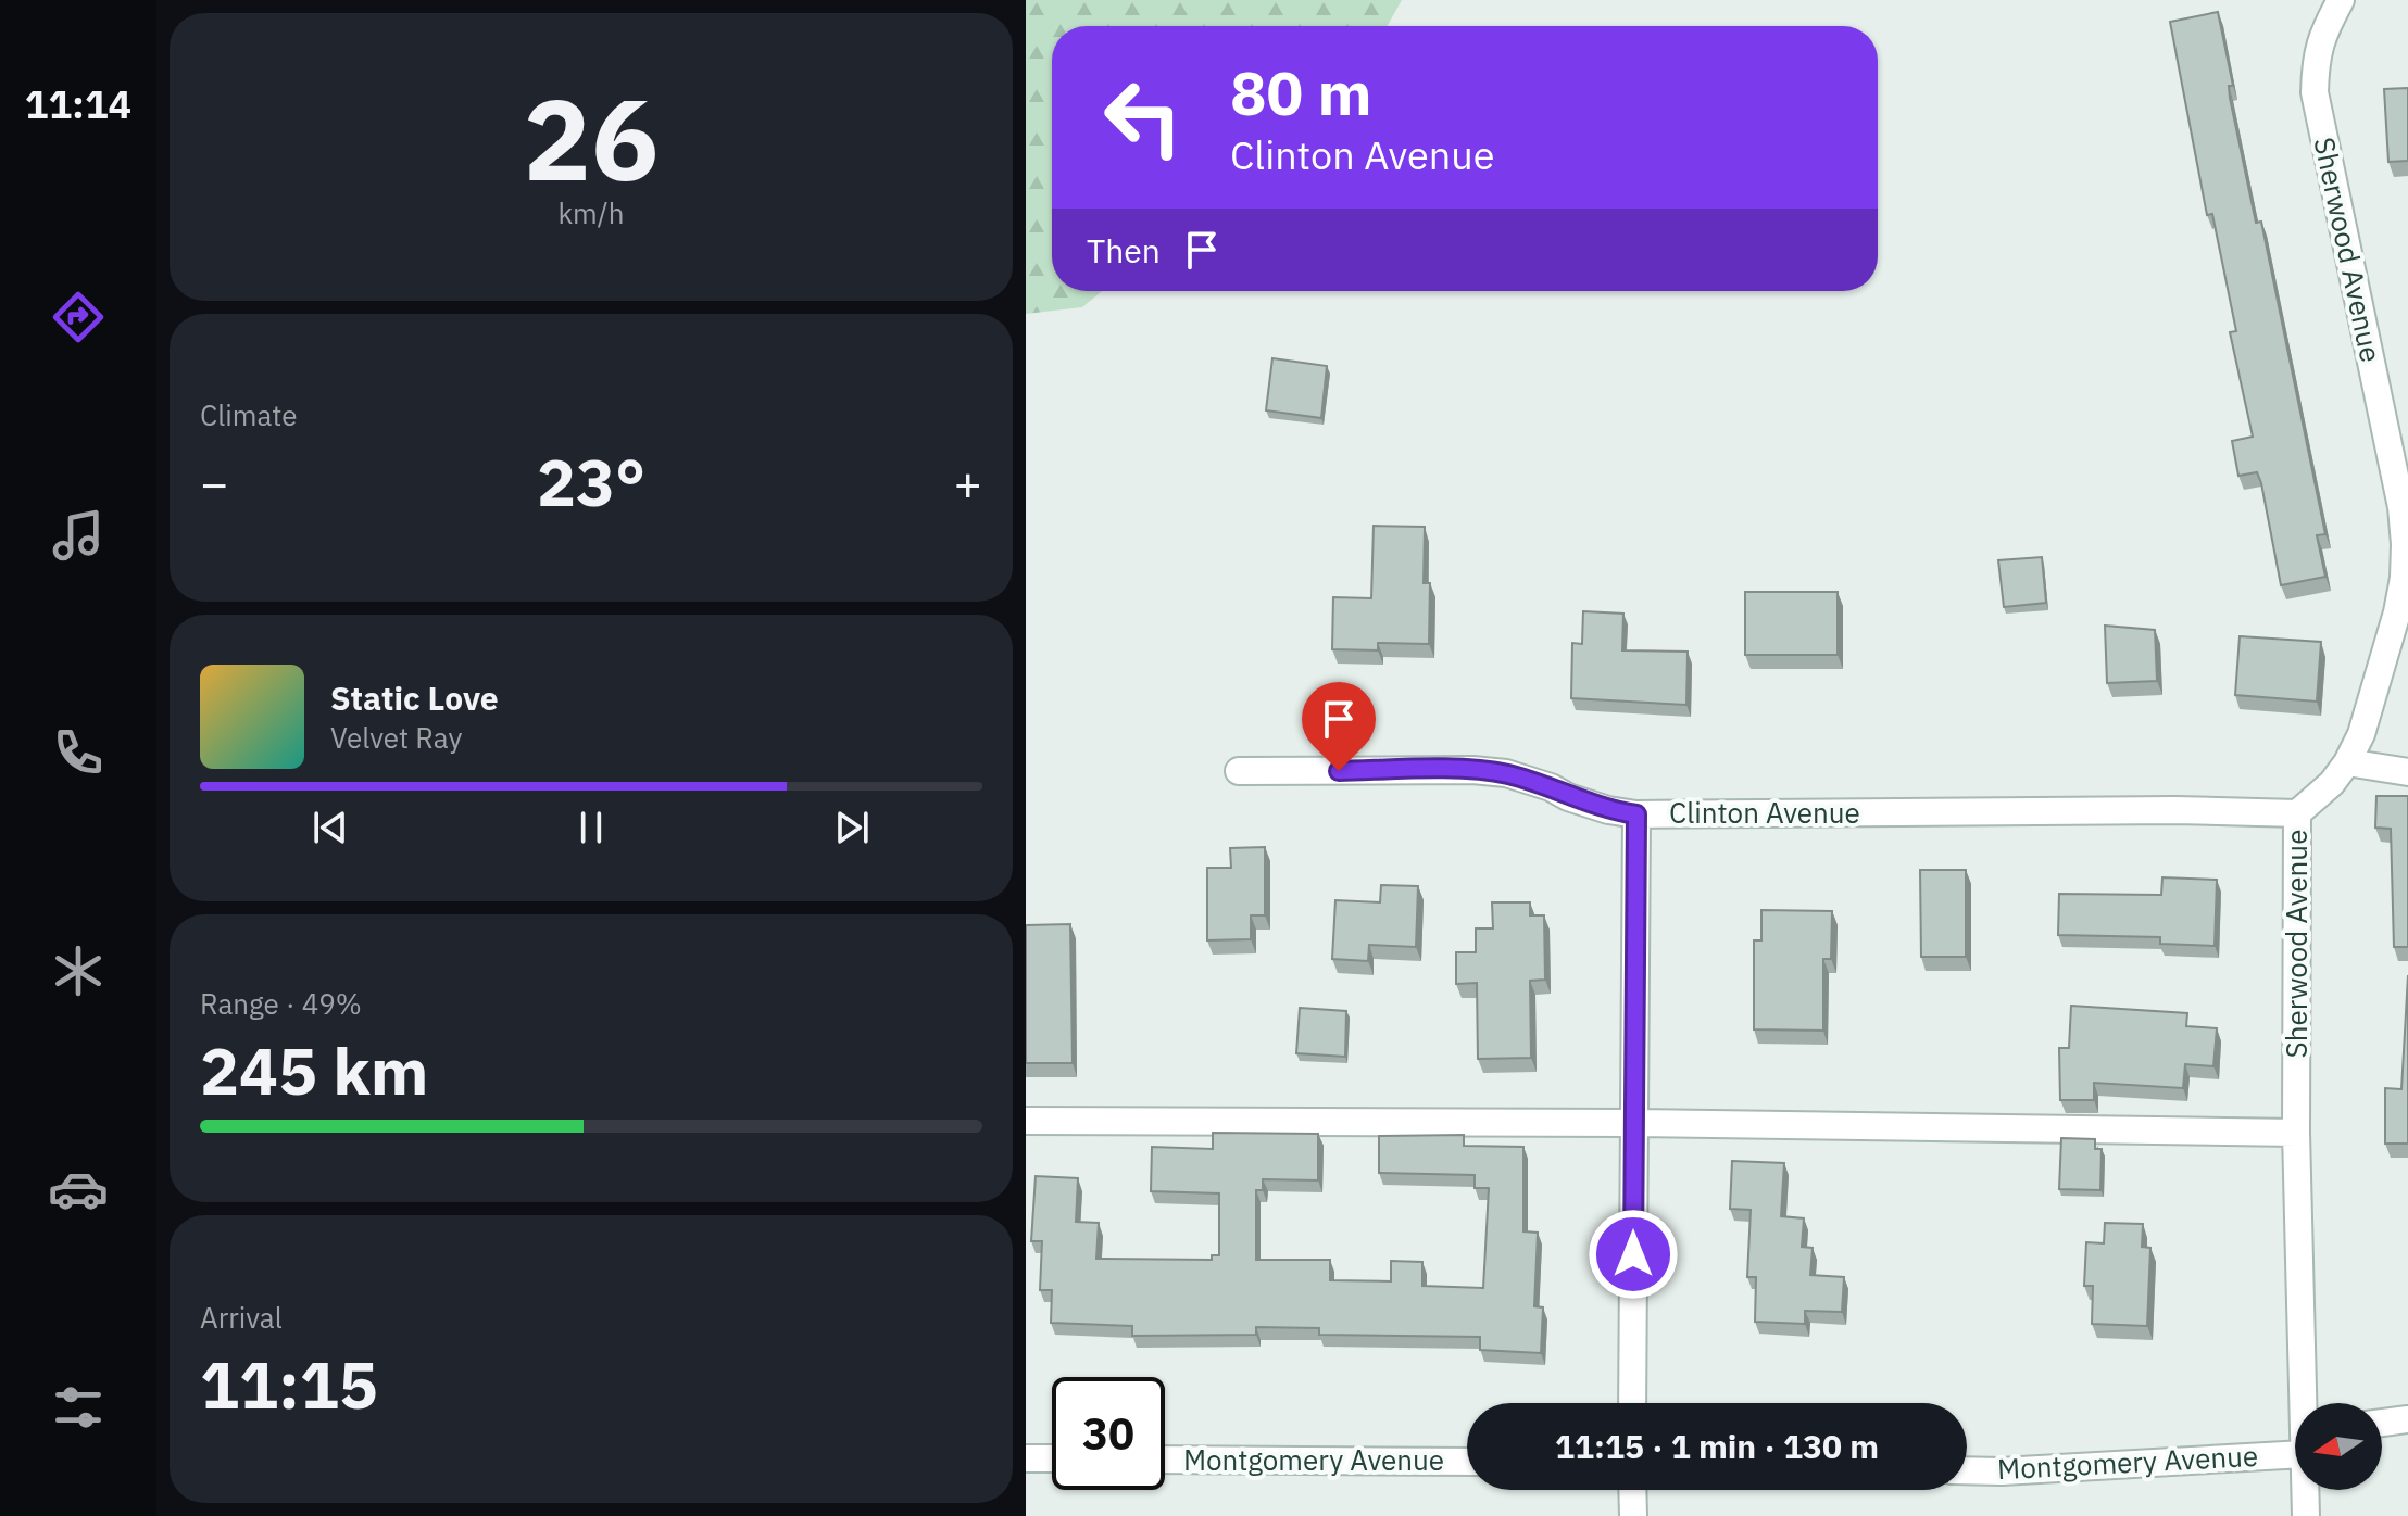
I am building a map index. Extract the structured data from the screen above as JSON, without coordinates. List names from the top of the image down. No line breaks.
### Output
{"streets":{"street":["Sherwood Avenue","Clinton Avenue","Montgomery Avenue"]},"crossings":[["Sherwood Avenue","Clinton Avenue"]],"north":"left","page":{"tabs":"11:14","tile":[["26","km/h"],"Climate",["Range · 49%","245 km"],["Arrival","11:15"]],"turn":["80 m","Clinton Avenue"],"then":"Then","heat":["−","23°","+"],"song":["Static Love","Velvet Ray"],"limit":"30","trip":"11:15 · 1 min · 130 m"}}
